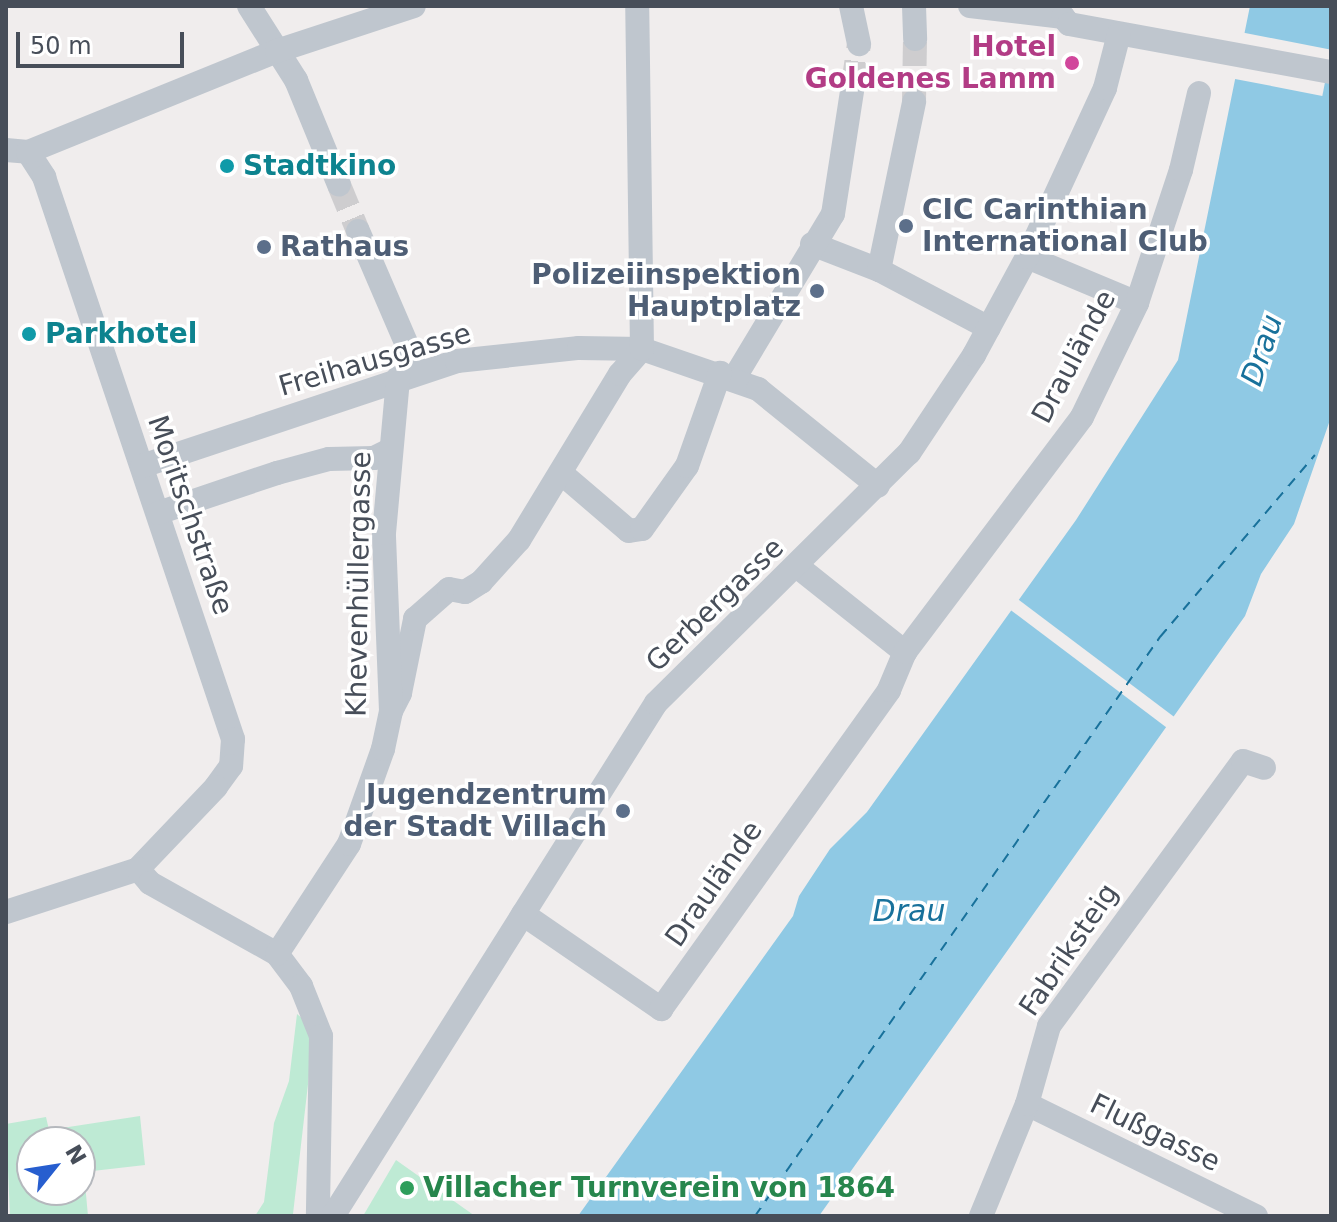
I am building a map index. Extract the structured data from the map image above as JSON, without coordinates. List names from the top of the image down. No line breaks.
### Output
{"streets":{"street":["Draulände","Freihausgasse","Moritschstraße","Khevenhüllergasse","Gerbergasse","Fabriksteig","Flußgasse"]},"crossings":[["Draulände","Gerbergasse"],["Freihausgasse","Moritschstraße"],["Freihausgasse","Khevenhüllergasse"],["Freihausgasse","Gerbergasse"],["Fabriksteig","Flußgasse"]],"water":["Drau"],"places":["Hotel Goldenes Lamm","Stadtkino","CIC Carinthian International Club","Rathaus","Polizeiinspektion Hauptplatz","Parkhotel","Jugendzentrum der Stadt Villach","Villacher Turnverein von 1864"],"scale_bar":"50 m","north":"top right"}
